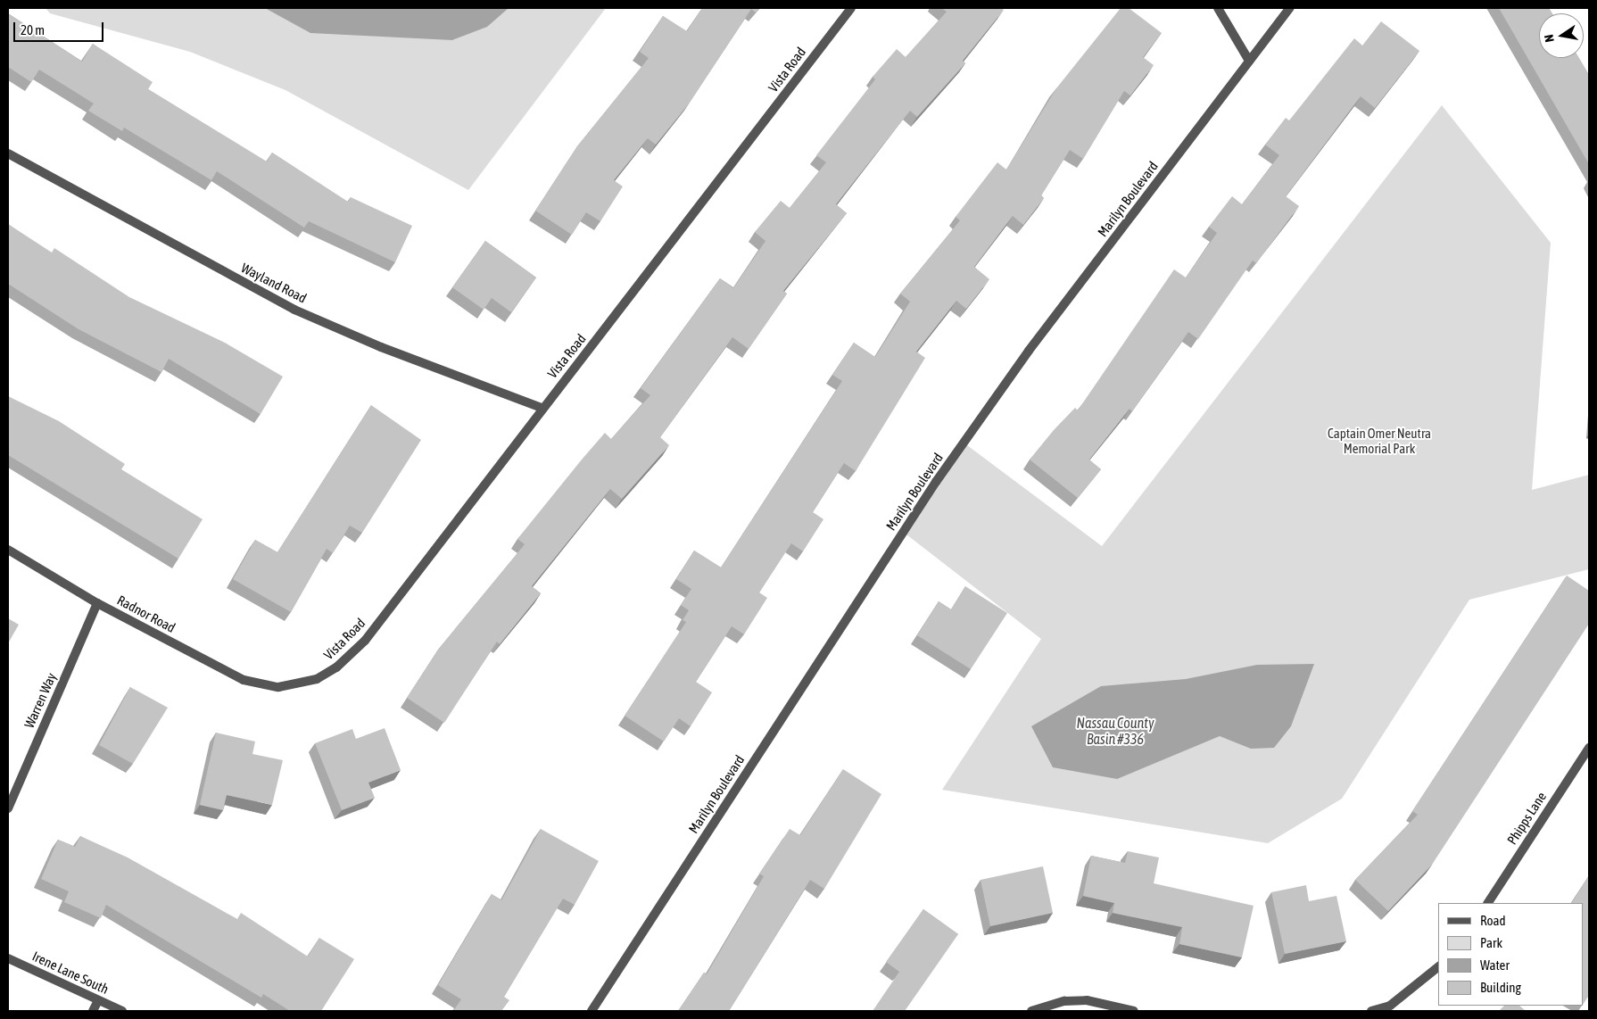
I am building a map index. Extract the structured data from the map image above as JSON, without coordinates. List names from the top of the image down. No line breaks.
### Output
{"streets":{"street":["Vista Road","Marilyn Boulevard","Wayland Road","Radnor Road","Warren Way","Phipps Lane","Irene Lane South"]},"crossings":[["Vista Road","Wayland Road"],["Vista Road","Radnor Road"],["Radnor Road","Warren Way"]],"water":["Nassau County Basin #336"],"parks":["Captain Omer Neutra Memorial Park"],"legend":["Road","Park","Water","Building"],"scale_bar":"20 m","north":"left"}
